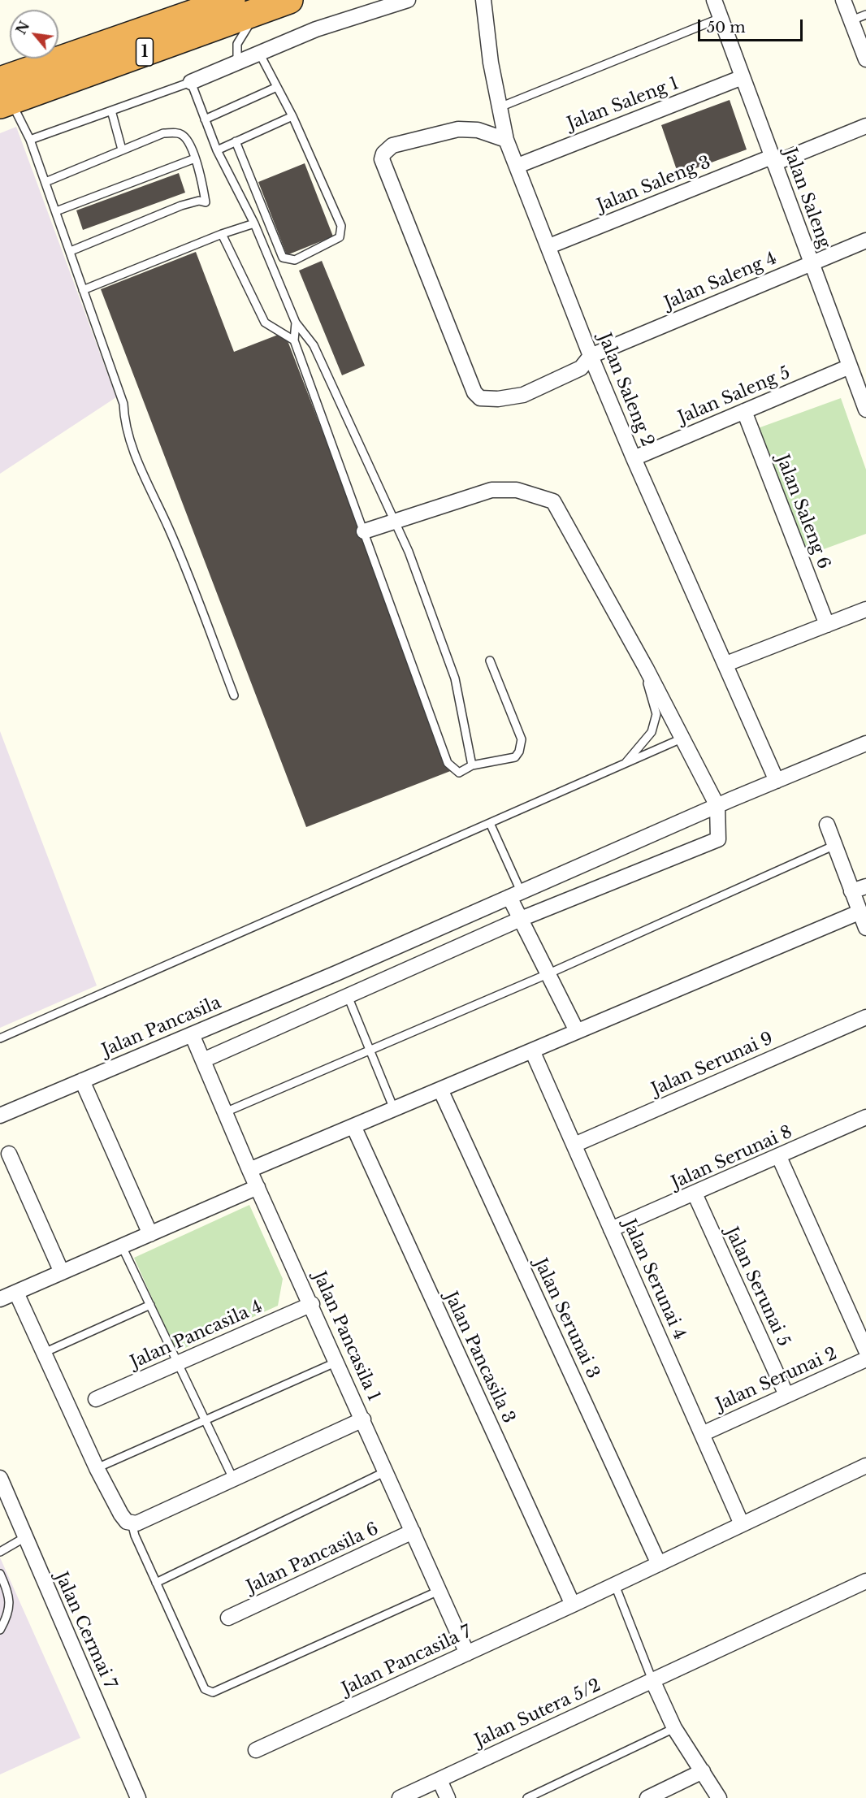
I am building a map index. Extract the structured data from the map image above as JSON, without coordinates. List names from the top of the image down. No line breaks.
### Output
{"streets":{"highway":["1"],"street":["Jalan Saleng 1","Jalan Saleng 3","Jalan Saleng","Jalan Saleng 4","Jalan Saleng 2","Jalan Saleng 5","Jalan Saleng 6","Jalan Pancasila","Jalan Serunai 9","Jalan Serunai 8","Jalan Serunai 4","Jalan Serunai 5","Jalan Serunai 3","Jalan Pancasila 4","Jalan Pancasila 1","Jalan Pancasila 3","Jalan Serunai 2","Jalan Pancasila 6","Jalan Cermai 7","Jalan Pancasila 7","Jalan Sutera 5/2"]},"crossings":[["Jalan Saleng 1","Jalan Saleng"],["Jalan Saleng 1","Jalan Saleng 2"],["Jalan Saleng 3","Jalan Saleng"],["Jalan Saleng 3","Jalan Saleng 2"],["Jalan Saleng","Jalan Saleng 4"],["Jalan Saleng","Jalan Saleng 5"],["Jalan Saleng 4","Jalan Saleng 2"],["Jalan Saleng 2","Jalan Saleng 5"],["Jalan Saleng 2","Jalan Pancasila"],["Jalan Saleng 5","Jalan Saleng 6"],["Jalan Pancasila","Jalan Pancasila 1"],["Jalan Serunai 9","Jalan Serunai 4"],["Jalan Serunai 8","Jalan Serunai 4"],["Jalan Serunai 8","Jalan Serunai 5"],["Jalan Serunai 4","Jalan Serunai 2"],["Jalan Serunai 4","Jalan Pancasila 7"],["Jalan Serunai 5","Jalan Serunai 2"],["Jalan Serunai 3","Jalan Pancasila 7"],["Jalan Pancasila 4","Jalan Pancasila 1"],["Jalan Pancasila 1","Jalan Pancasila 6"],["Jalan Pancasila 1","Jalan Pancasila 7"],["Jalan Pancasila 3","Jalan Pancasila 7"]],"scale_bar":"50 m","north":"top left"}
